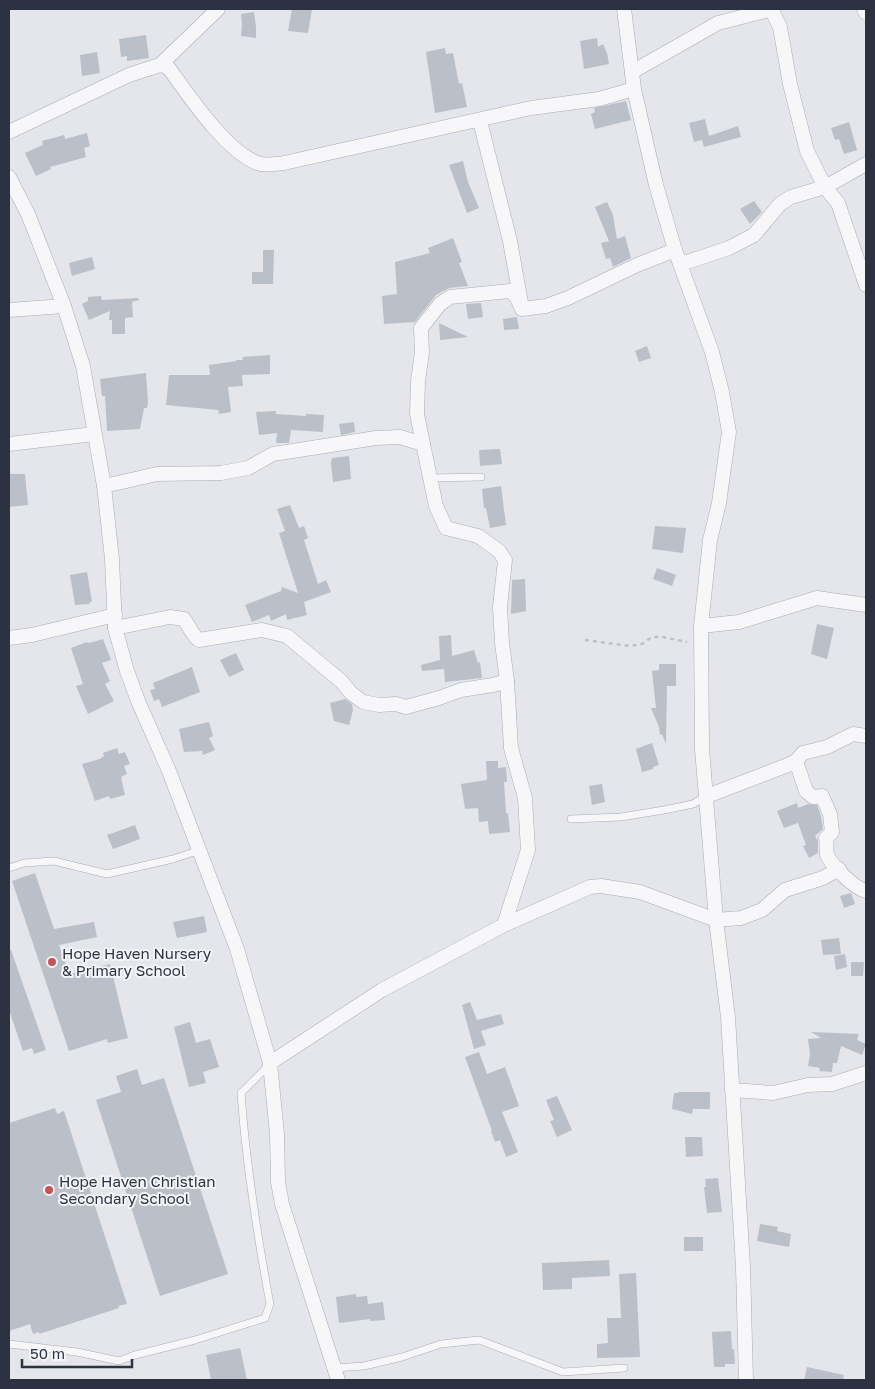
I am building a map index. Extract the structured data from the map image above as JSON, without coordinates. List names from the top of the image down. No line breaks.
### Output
{"places":["Hope Haven Nursery & Primary School","Hope Haven Christian Secondary School"],"scale_bar":"50 m"}
